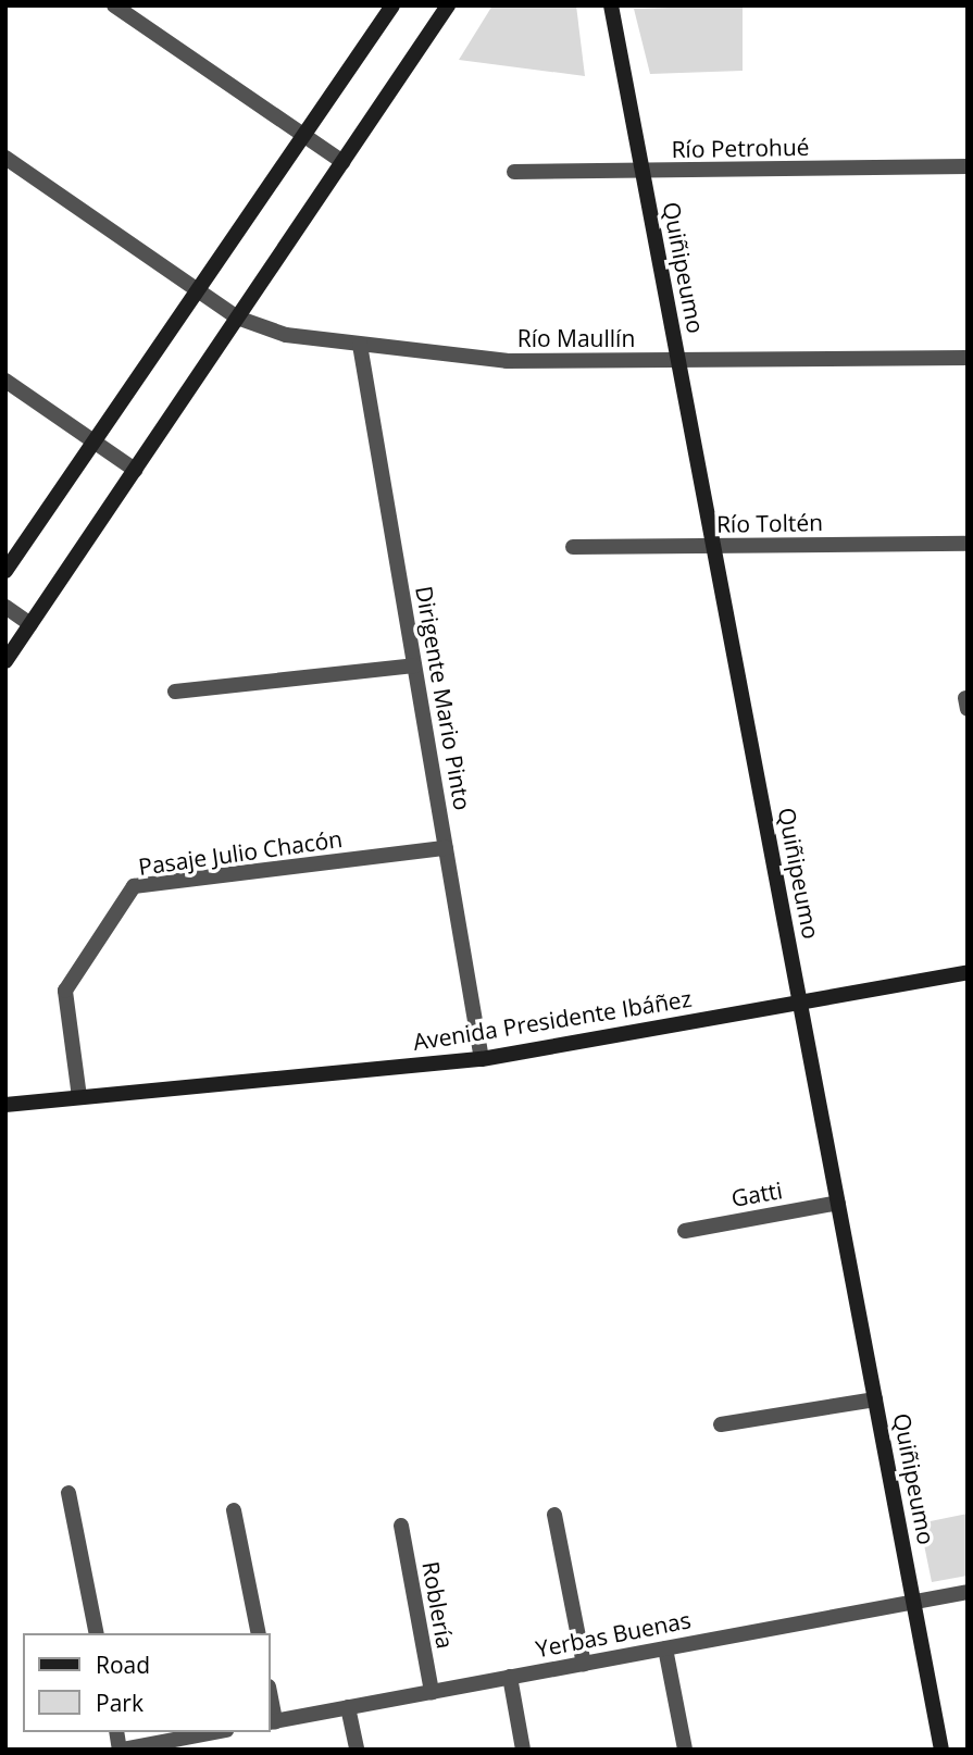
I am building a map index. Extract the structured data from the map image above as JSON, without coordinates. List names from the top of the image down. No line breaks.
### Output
{"streets":{"street":["Río Petrohué","Quiñipeumo","Río Maullín","Río Toltén","Dirigente Mario Pinto","Pasaje Julio Chacón","Avenida Presidente Ibáñez","Gatti","Roblería","Yerbas Buenas"]},"crossings":[["Río Petrohué","Quiñipeumo"],["Quiñipeumo","Río Maullín"],["Quiñipeumo","Río Toltén"],["Quiñipeumo","Avenida Presidente Ibáñez"],["Quiñipeumo","Gatti"],["Quiñipeumo","Yerbas Buenas"],["Río Maullín","Dirigente Mario Pinto"],["Dirigente Mario Pinto","Pasaje Julio Chacón"],["Dirigente Mario Pinto","Avenida Presidente Ibáñez"],["Pasaje Julio Chacón","Avenida Presidente Ibáñez"],["Roblería","Yerbas Buenas"]],"legend":["Road","Park"]}
